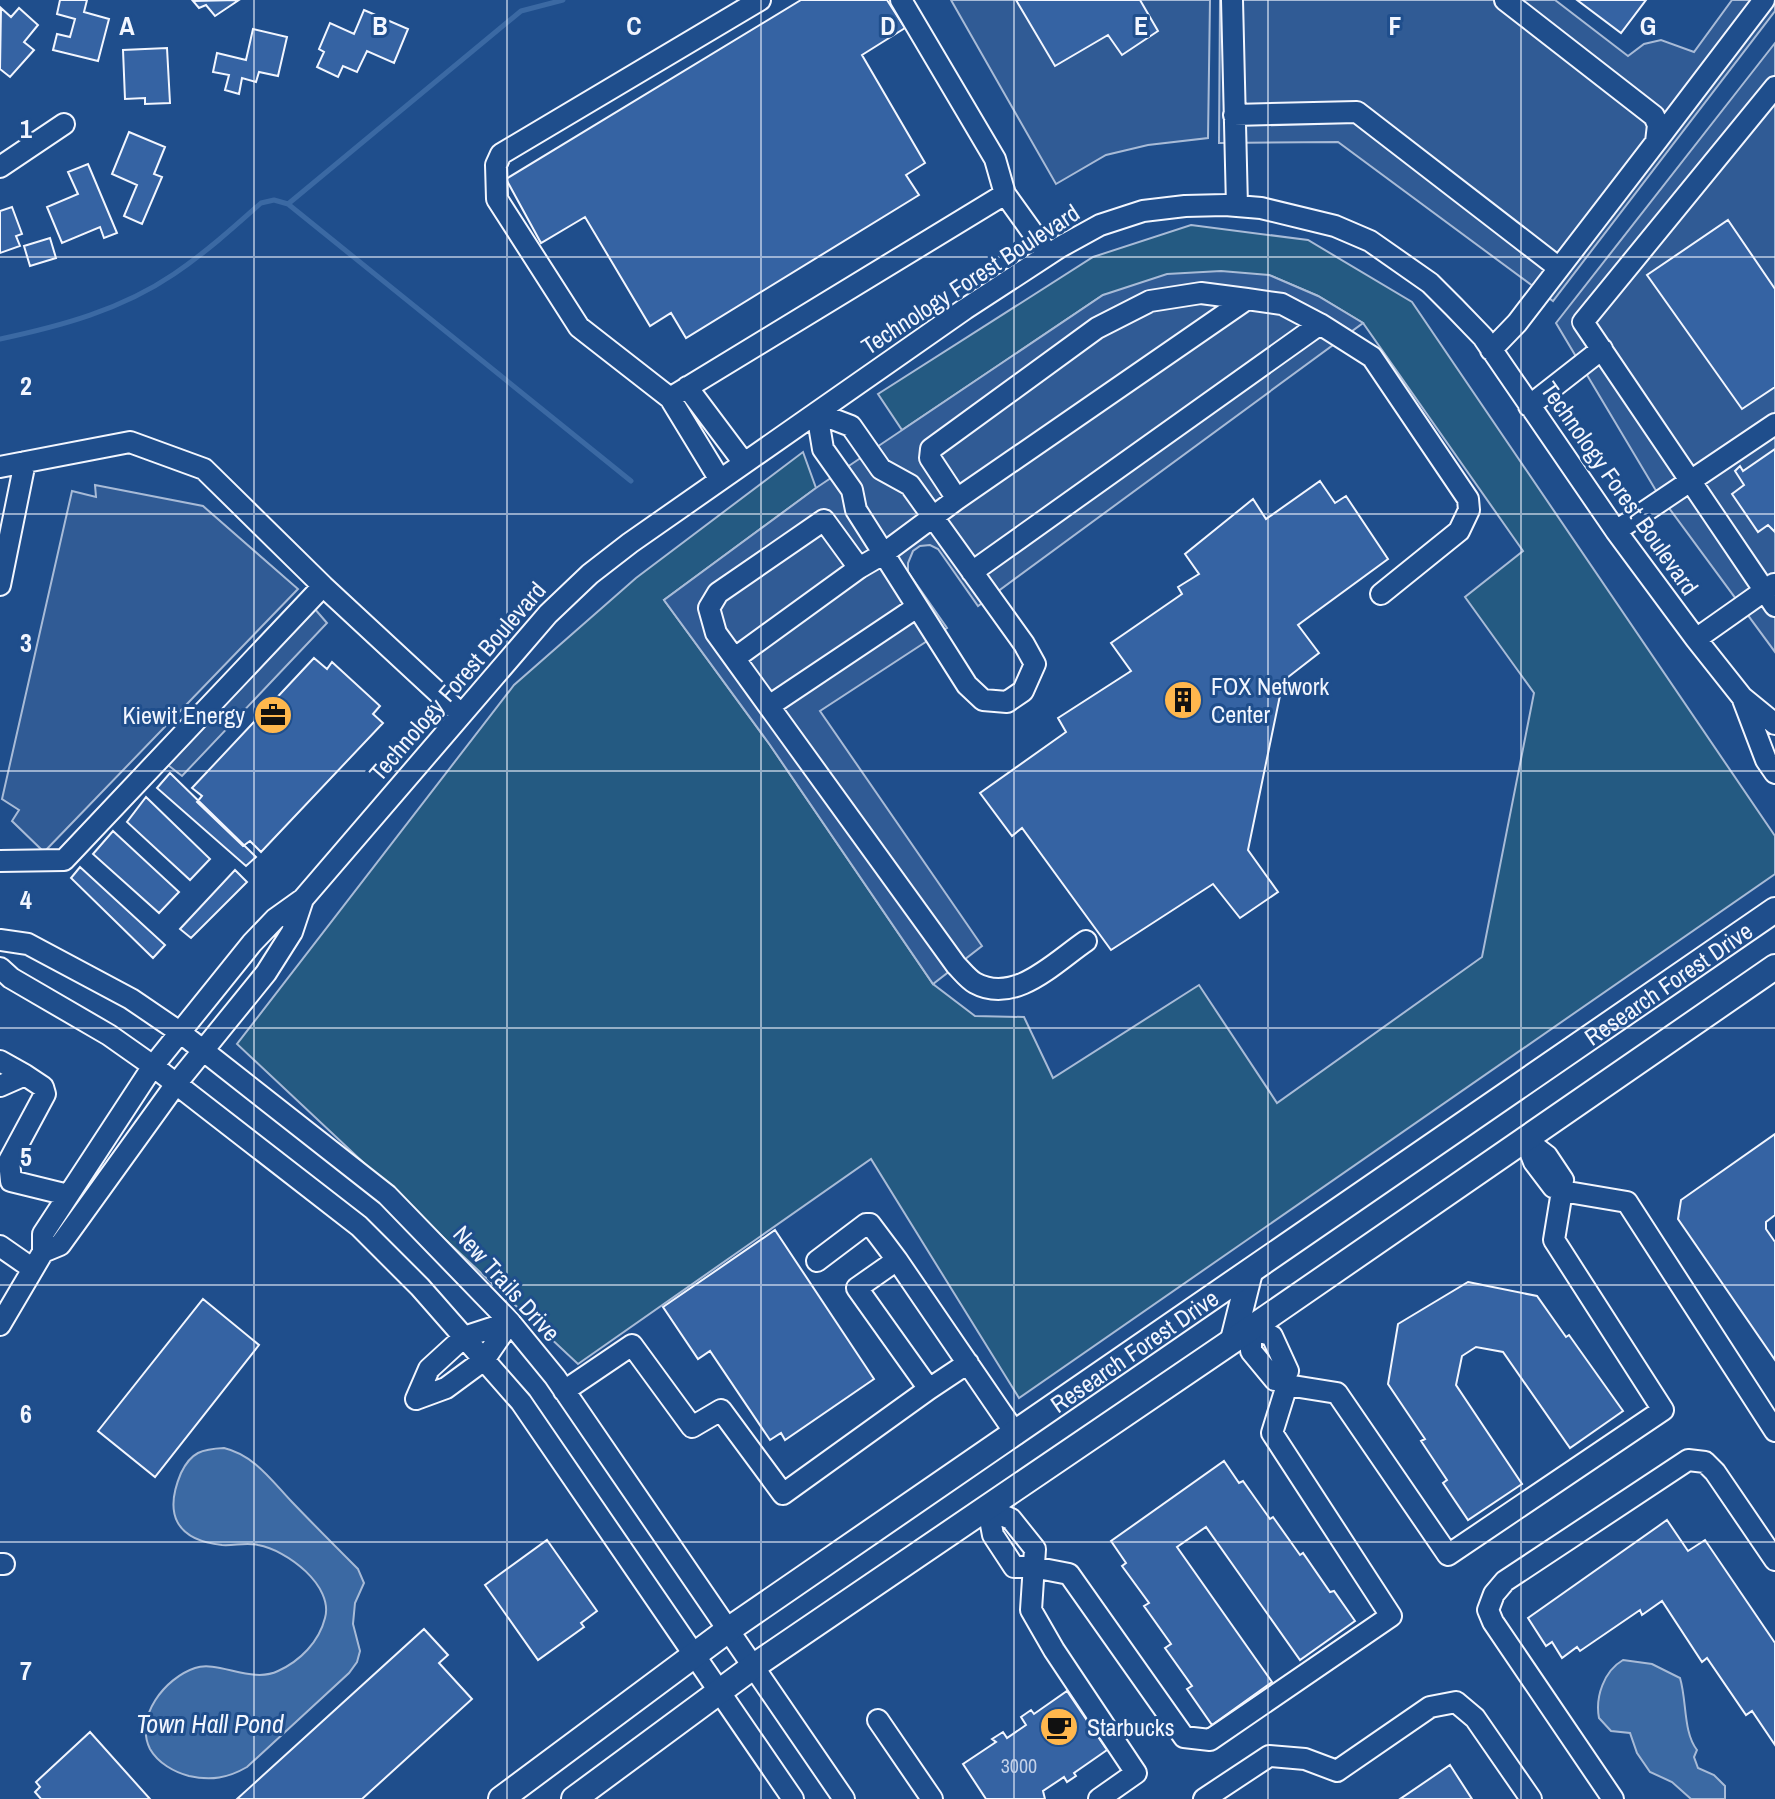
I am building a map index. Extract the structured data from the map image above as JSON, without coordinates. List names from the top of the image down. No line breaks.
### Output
{"streets":{"main road":["Research Forest Drive"],"street":["Technology Forest Boulevard","New Trails Drive"]},"crossings":[["Technology Forest Boulevard","New Trails Drive"],["Research Forest Drive","New Trails Drive"]],"water":["Town Hall Pond"],"places":{"building":["FOX Network Center"],"office":["Kiewit Energy"],"cafe":["Starbucks"]},"house_numbers":["3000"],"grid":{"columns":["A","B","C","D","E","F","G"],"rows":["1","2","3","4","5","6","7"]}}
